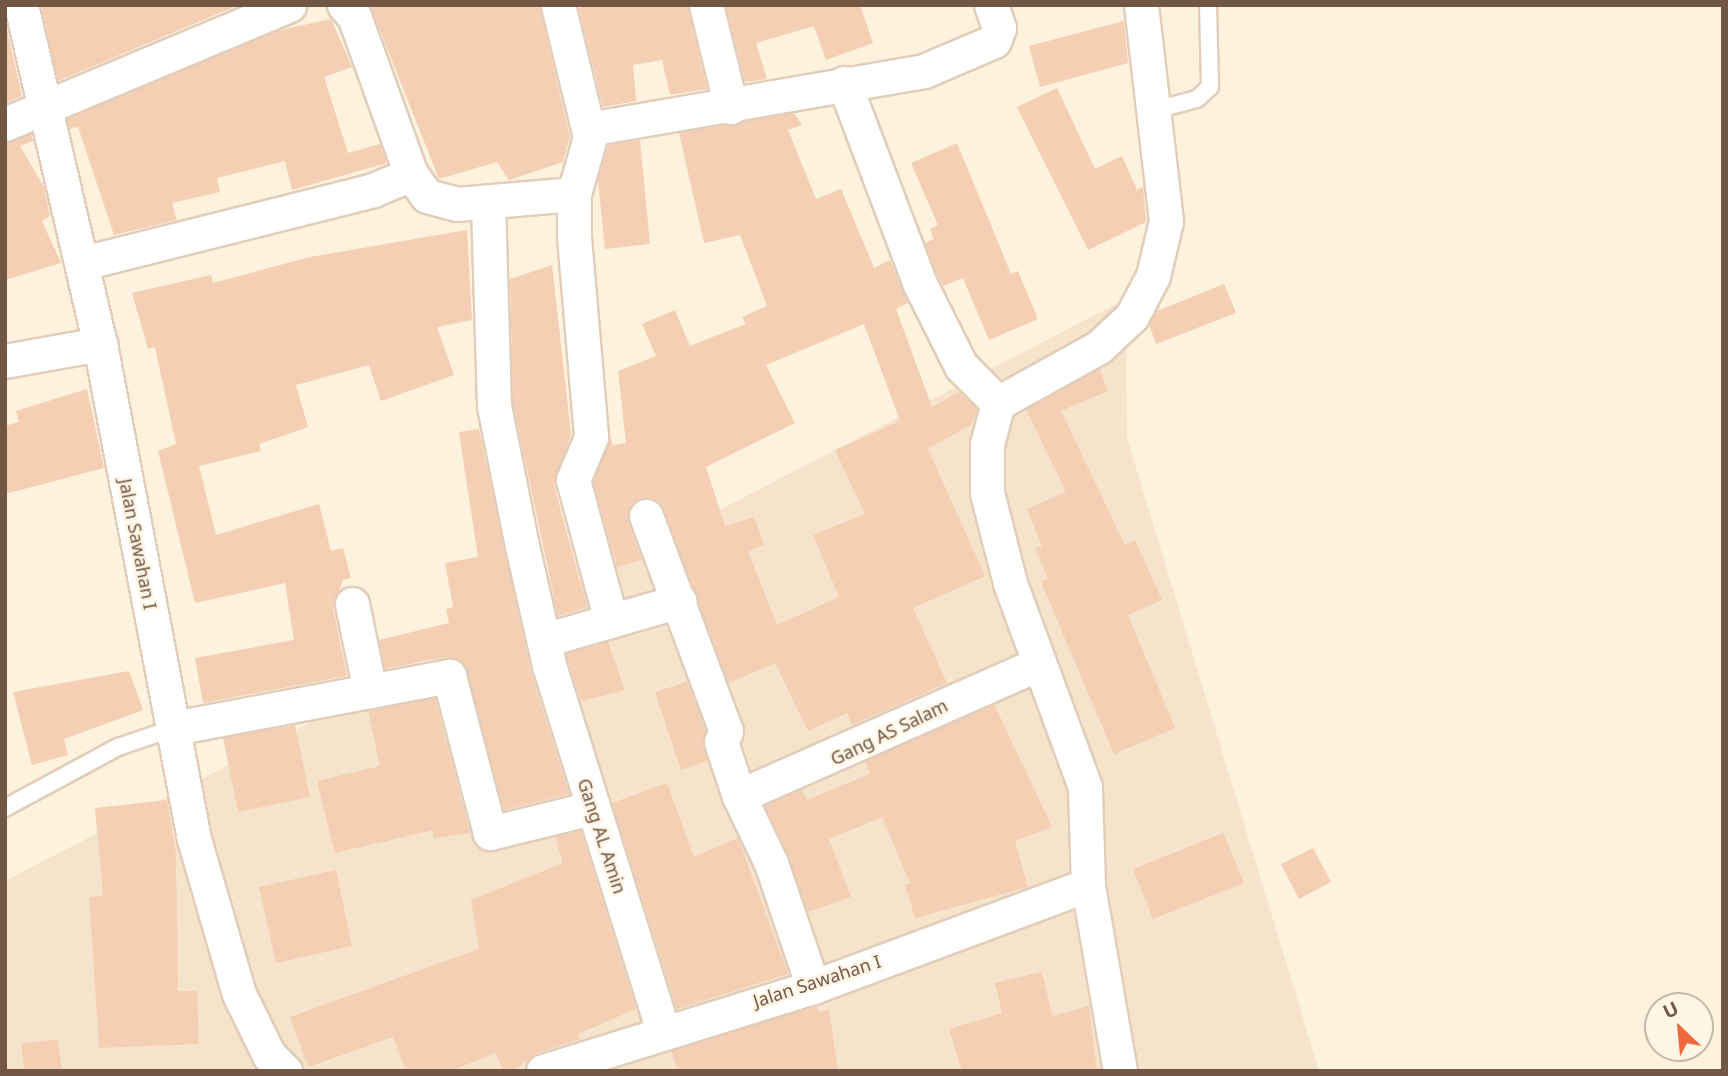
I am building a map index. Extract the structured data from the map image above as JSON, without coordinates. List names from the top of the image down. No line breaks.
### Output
{"streets":{"street":["Jalan Sawahan I","Gang AS Salam","Gang AL Amin"]},"crossings":[["Jalan Sawahan I","Gang AL Amin"]],"north":"top left"}
